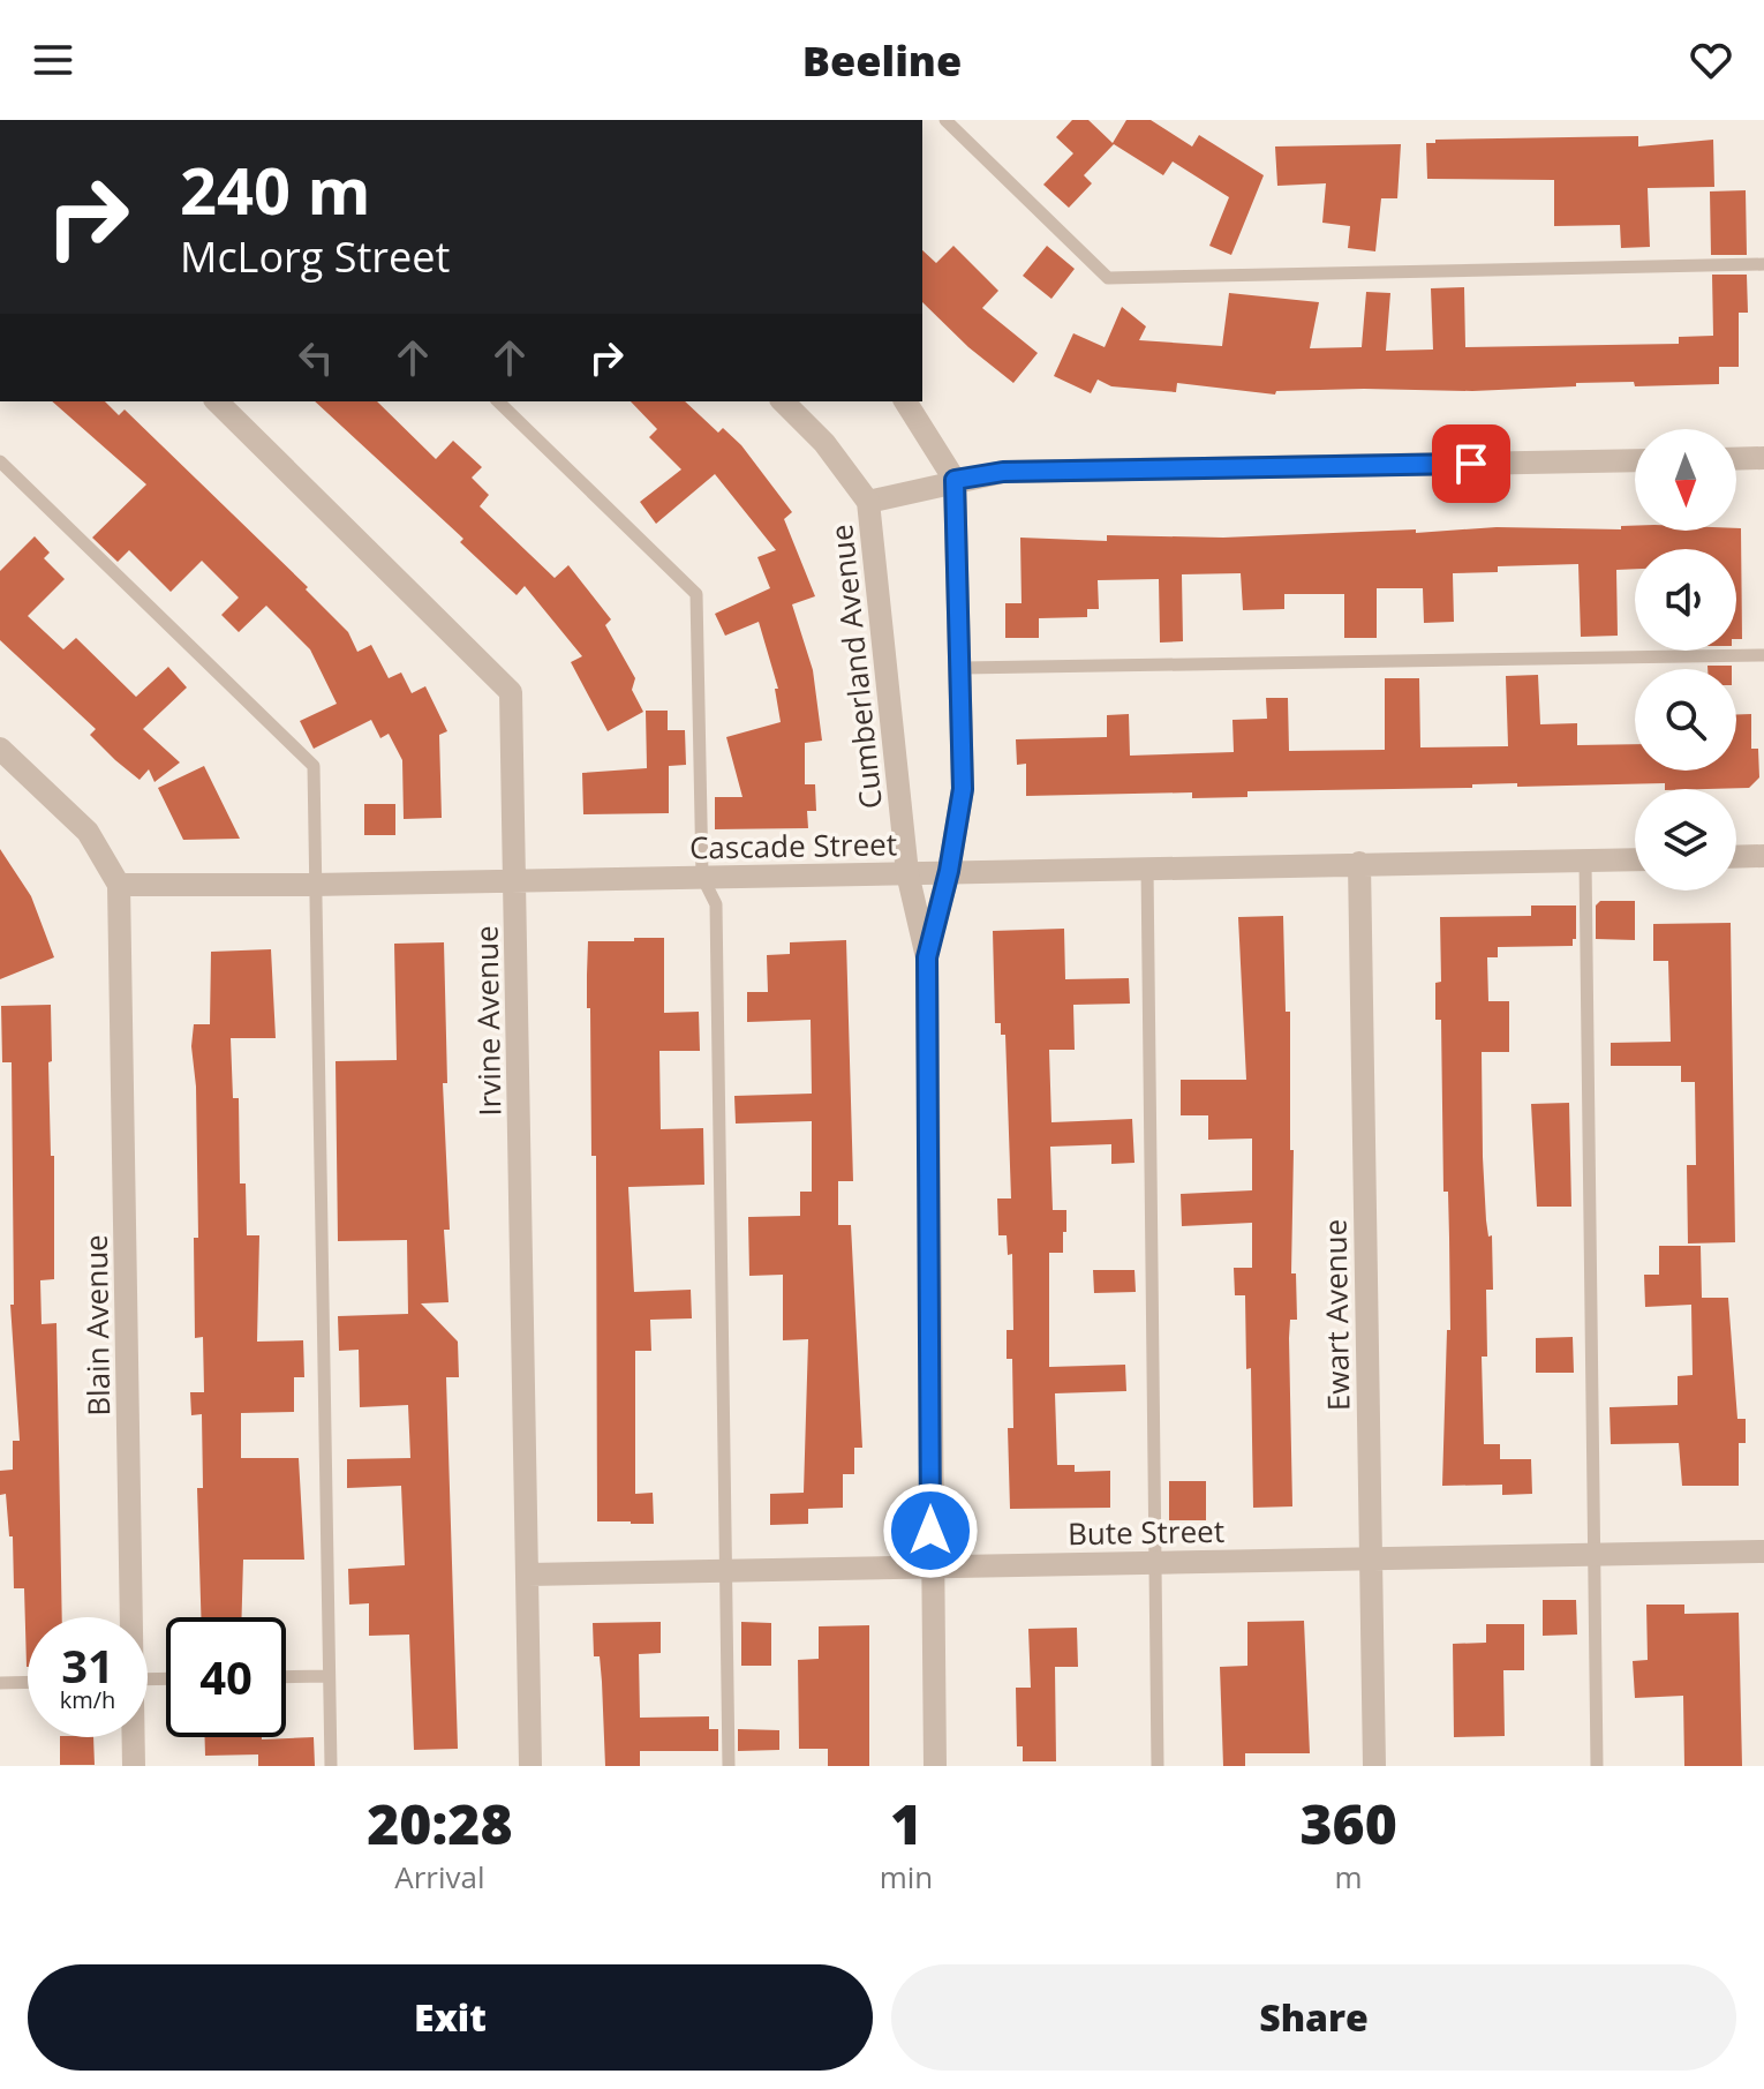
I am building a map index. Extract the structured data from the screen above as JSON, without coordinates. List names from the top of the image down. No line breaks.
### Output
{"streets":{"street":["Cumberland Avenue","Cascade Street","Irvine Avenue","Ewart Avenue","Blain Avenue","Bute Street"]},"crossings":[["Cumberland Avenue","Cascade Street"],["Cumberland Avenue","Bute Street"],["Cascade Street","Irvine Avenue"],["Cascade Street","Ewart Avenue"],["Cascade Street","Blain Avenue"],["Irvine Avenue","Bute Street"],["Ewart Avenue","Bute Street"]],"north":"bottom","page":{"header":"Beeline","turn":["240 m","McLorg Street"],"speed":"31 km/h","limit":"40","eta":["20:28","Arrival","1","min","360","m"],"buttons":["Exit","Share"]}}
